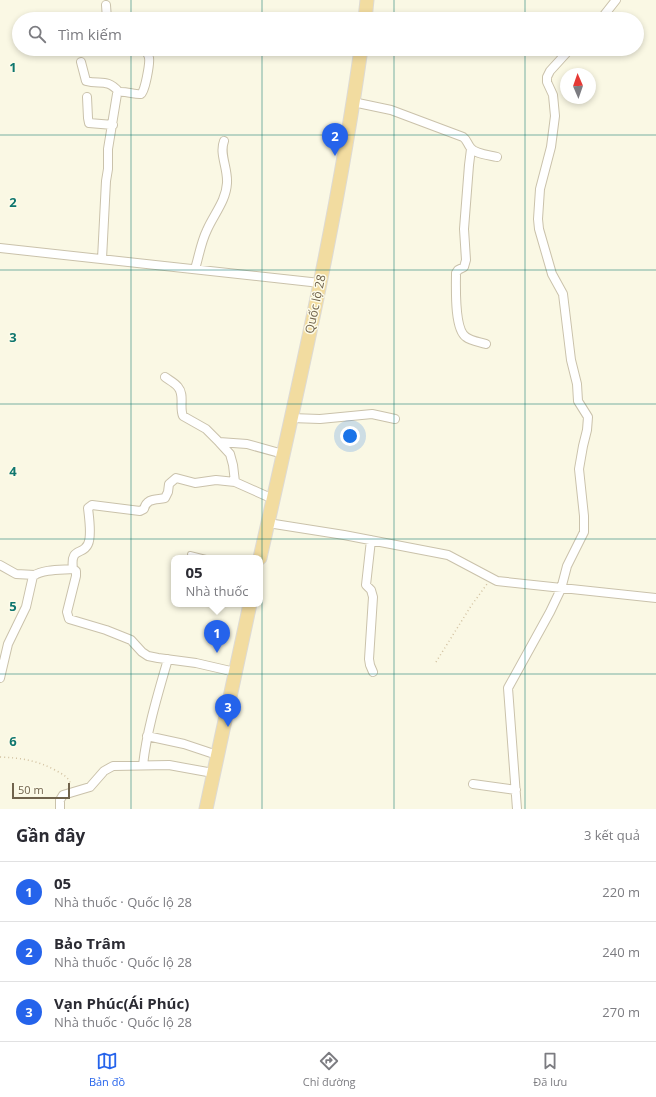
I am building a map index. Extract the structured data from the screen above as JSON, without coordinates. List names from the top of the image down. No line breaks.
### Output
{"streets":{"highway":["Quốc lộ 28"]},"scale_bar":"50 m","north":"top","page":{"search":"Tìm kiếm","pins":["2","1","3"],"popup":["05","Nhà thuốc"],"scale":"50 m","heading":["Gần đây","3 kết quả"],"list":[{"mark":"1","name":"05","note":"Nhà thuốc · Quốc lộ 28","value":"220 m"},{"mark":"2","name":"Bảo Trâm","note":"Nhà thuốc · Quốc lộ 28","value":"240 m"},{"mark":"3","name":"Vạn Phúc(Ái Phúc)","note":"Nhà thuốc · Quốc lộ 28","value":"270 m"}],"nav":["Bản đồ","Chỉ đường","Đã lưu"]},"grid":{"rows":["1","2","3","4","5","6"]}}
